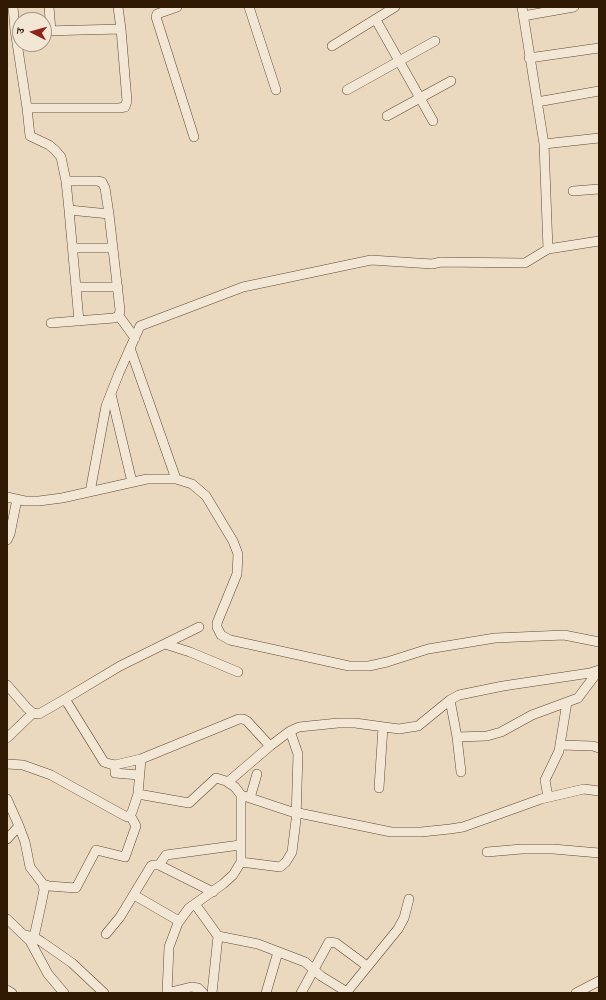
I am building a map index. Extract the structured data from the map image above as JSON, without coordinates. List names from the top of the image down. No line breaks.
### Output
{"north":"left"}
